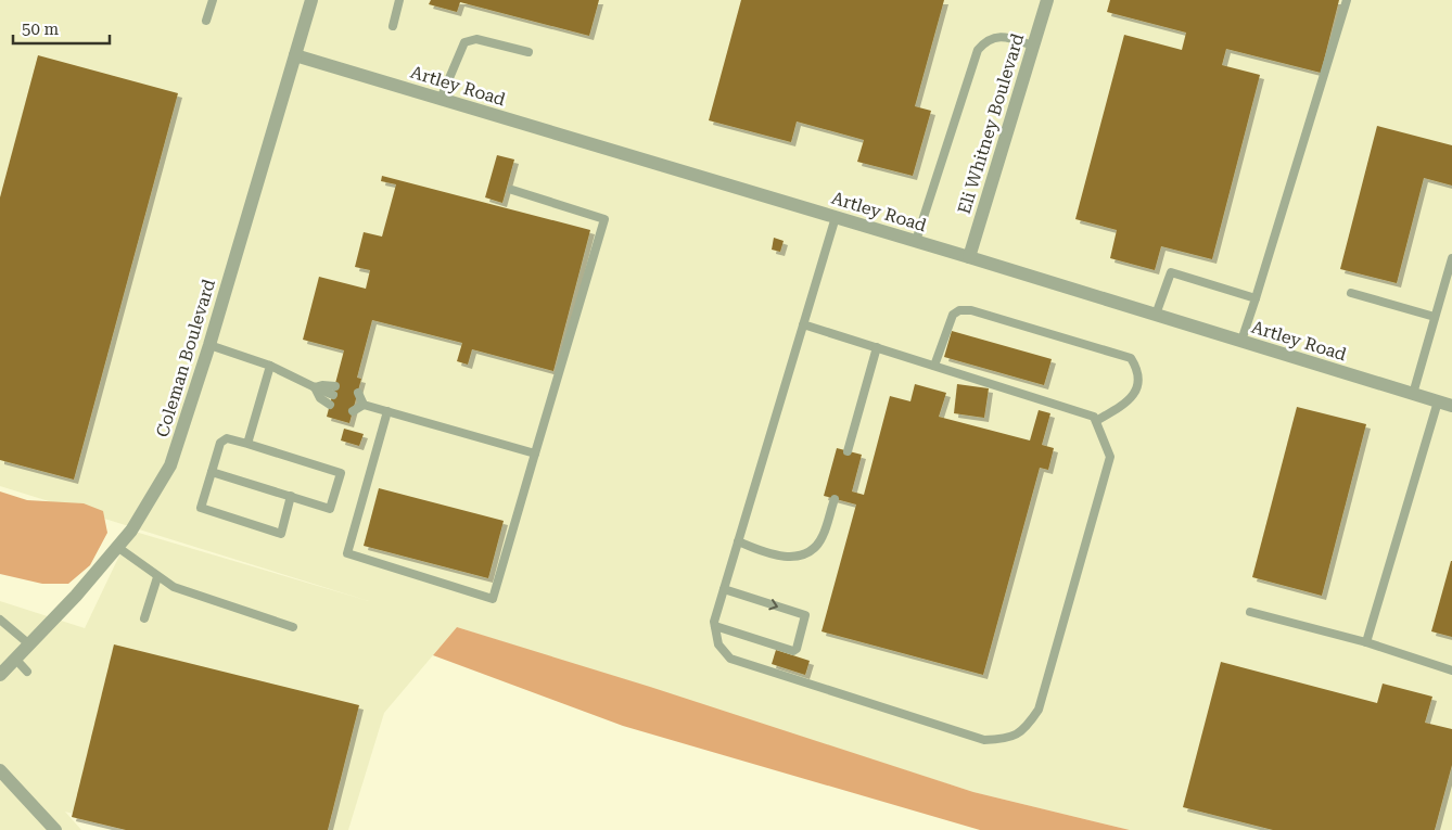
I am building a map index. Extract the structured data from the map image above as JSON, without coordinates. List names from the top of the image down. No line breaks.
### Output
{"streets":{"street":["Artley Road","Eli Whitney Boulevard","Coleman Boulevard"]},"crossings":[["Artley Road","Eli Whitney Boulevard"],["Artley Road","Coleman Boulevard"]],"scale_bar":"50 m"}
